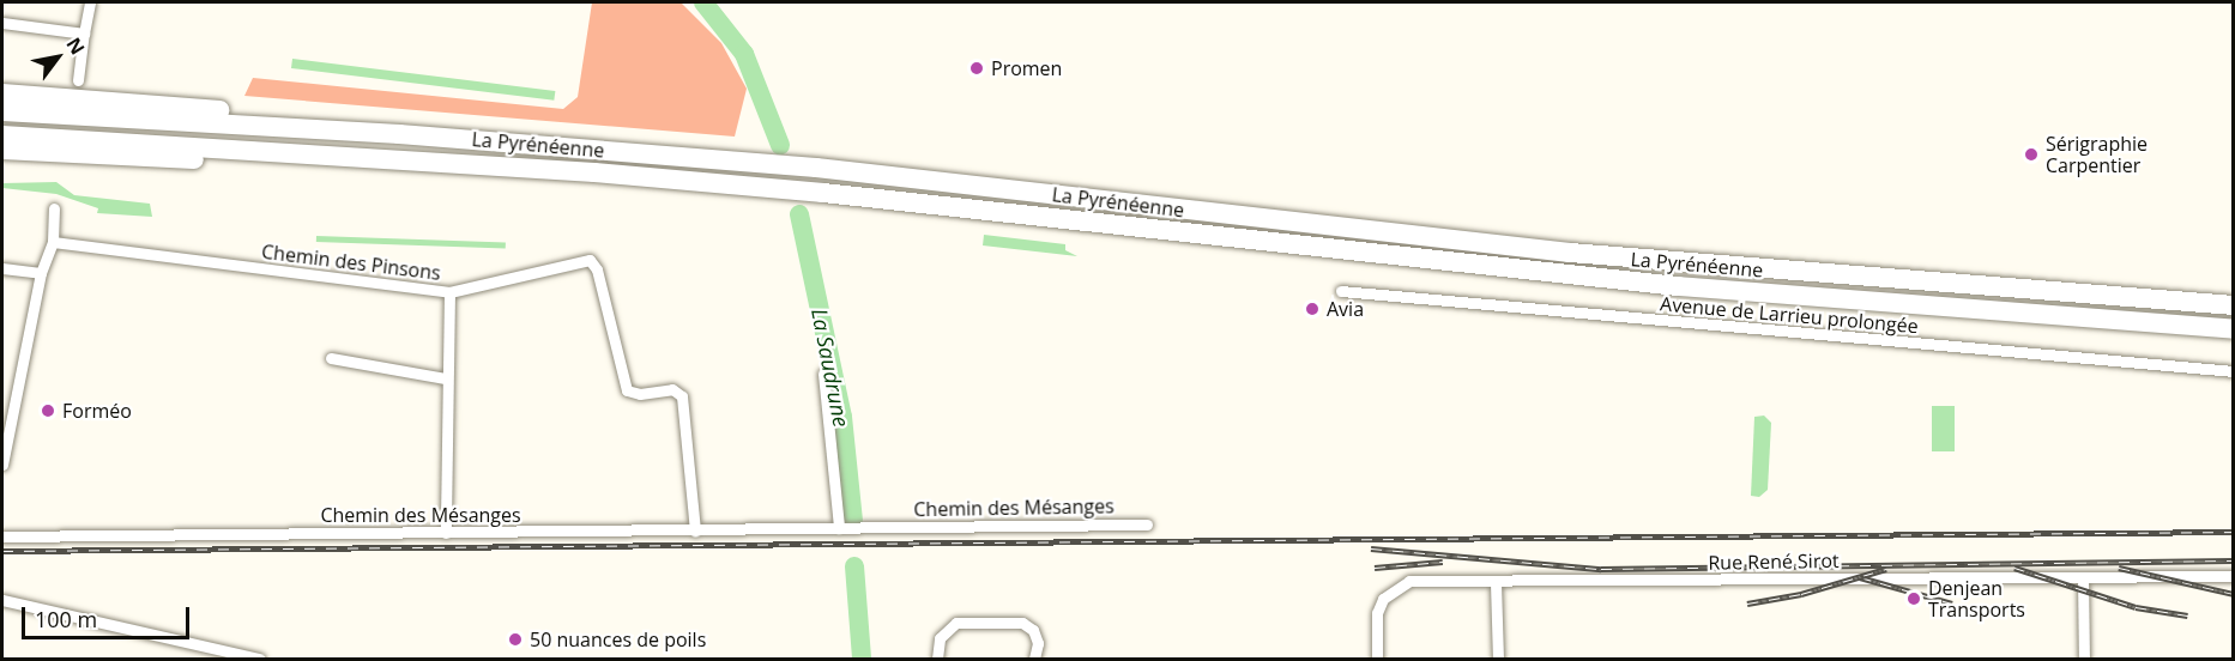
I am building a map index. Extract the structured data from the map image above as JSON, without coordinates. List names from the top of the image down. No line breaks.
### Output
{"streets":{"highway":["La Pyrénéenne"],"street":["Chemin des Pinsons","Avenue de Larrieu prolongée","Chemin des Mésanges","Rue René Sirot"]},"crossings":[["Chemin des Pinsons","Chemin des Mésanges"]],"water":["La Saudrune"],"places":["Promen","Sérigraphie Carpentier","Avia","Forméo","Denjean Transports","50 nuances de poils"],"scale_bar":"100 m","north":"top right"}
